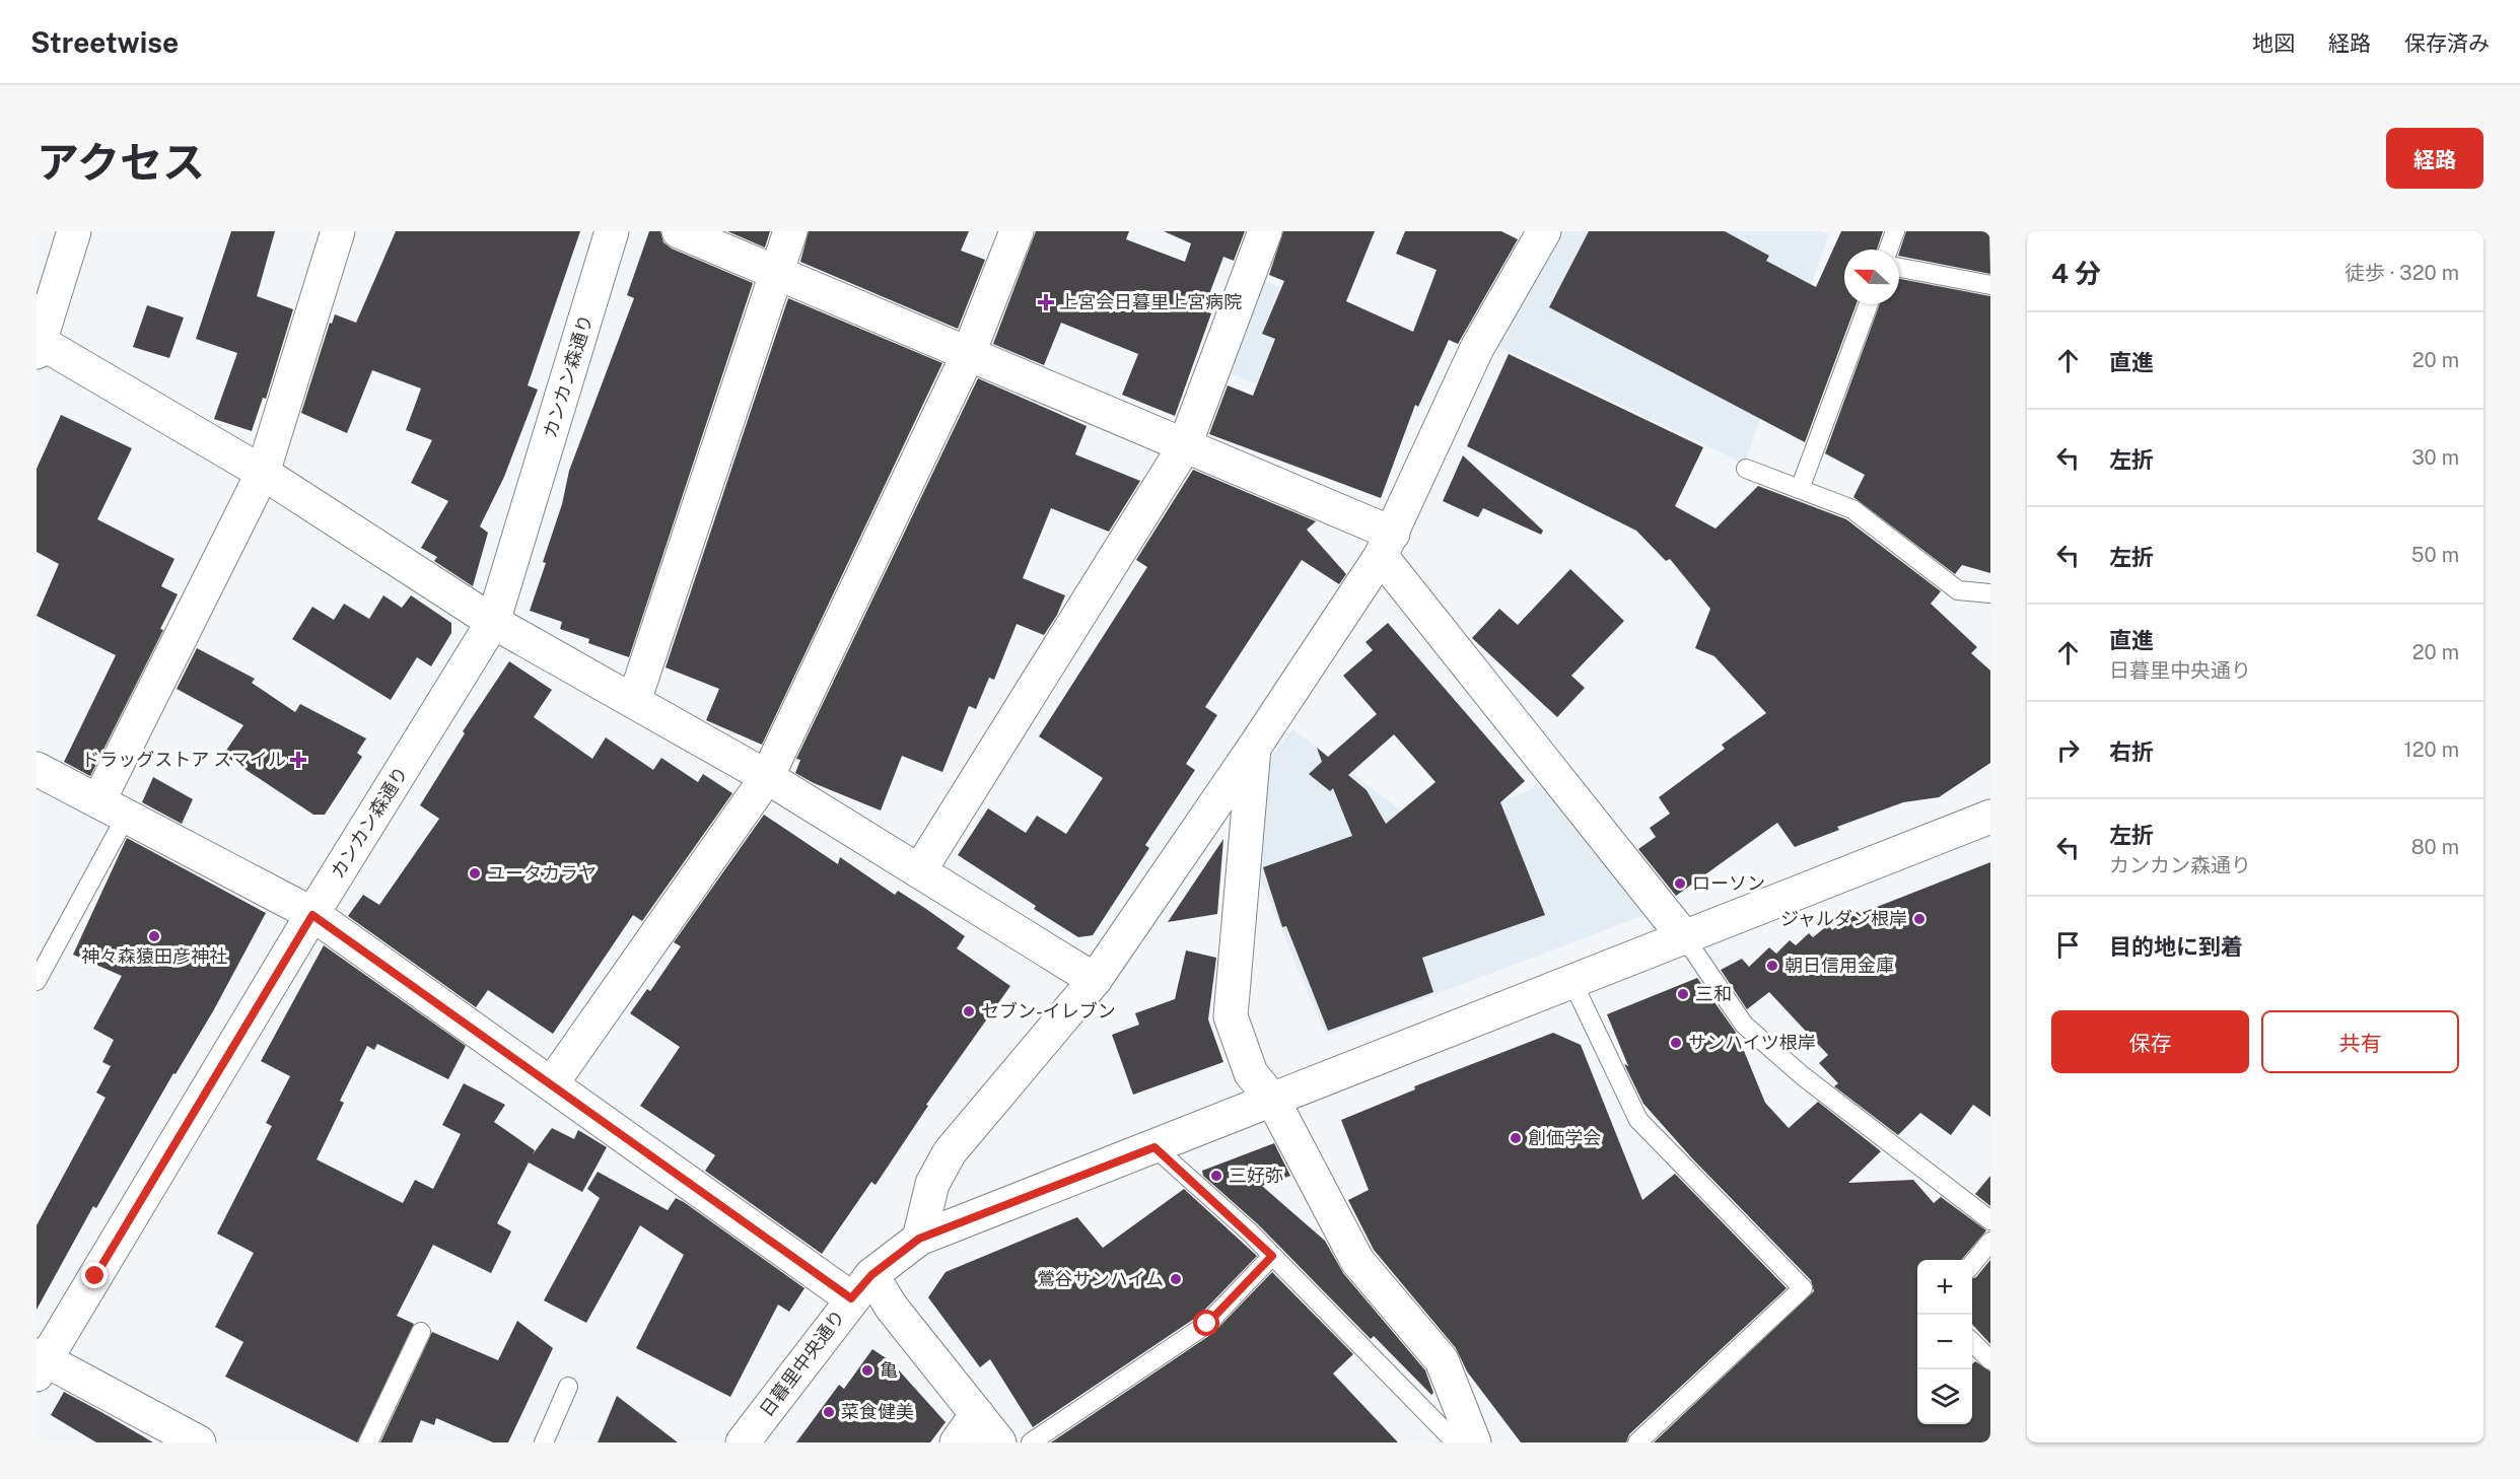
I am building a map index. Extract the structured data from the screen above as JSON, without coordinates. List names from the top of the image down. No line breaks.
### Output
{"streets":{"street":["カンカン森通り","日暮里中央通り"]},"places":{"health":["上宮会日暮里上宮病院","ドラッグストア スマイル"],"other":["ユータカラヤ","ローソン","ジャルダン根岸","神々森猿田彦神社","朝日信用金庫","三和","セブン-イレブン","サンハイツ根岸","創価学会","三好弥","鶯谷サンハイム","亀","菜食健美"]},"north":"left","page":{"header":"Streetwise","nav":["地図","経路","保存済み"],"title":"アクセス","buttons":["経路",["保存","共有"]],"heading":["4 分","徒歩 · 320 m"],"list":[["直進","20 m"],["左折","30 m"],["左折","50 m"],["直進","日暮里中央通り","20 m"],["右折","120 m"],["左折","カンカン森通り","80 m"],"目的地に到着"],"map_buttons":["+","−"]}}
